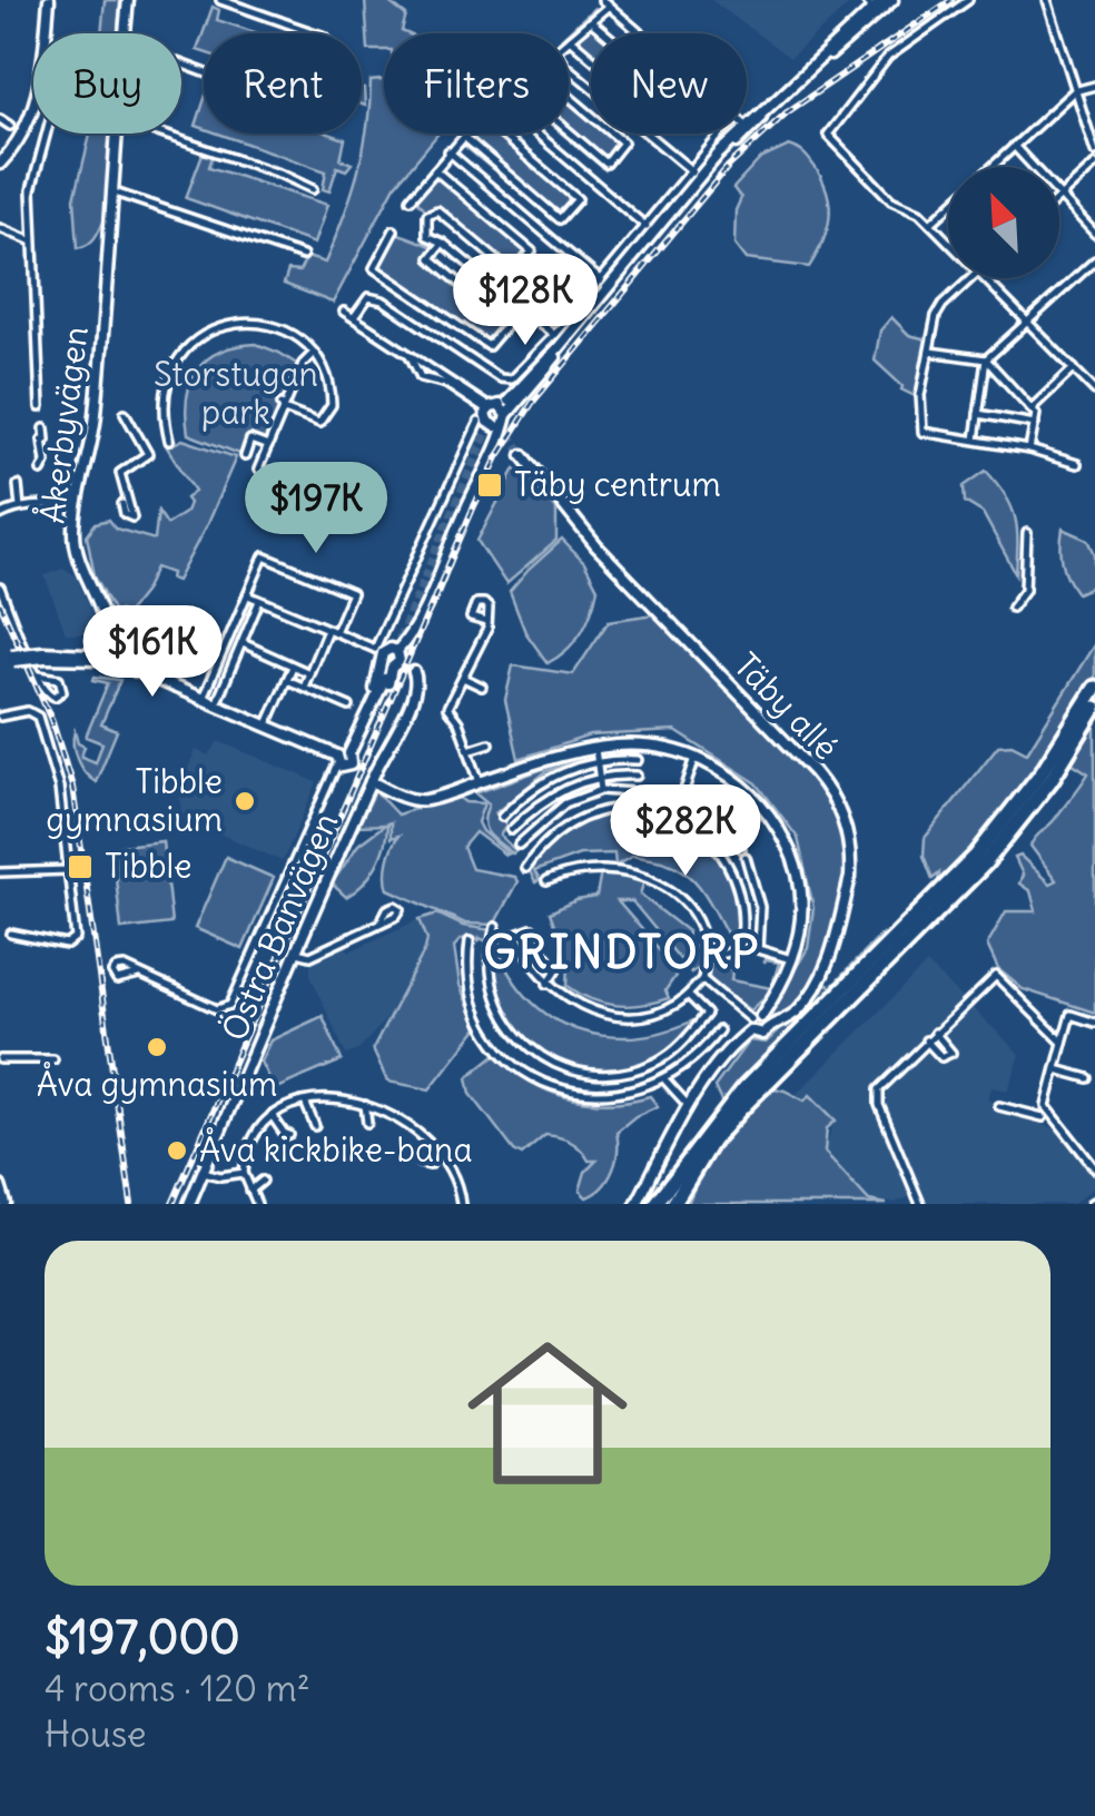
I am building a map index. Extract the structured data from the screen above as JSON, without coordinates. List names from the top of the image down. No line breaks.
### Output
{"streets":{"street":["Åkerbyvägen","Täby allé","Östra Banvägen"]},"districts":["GRINDTORP"],"parks":["Storstugan park"],"places":{"transit":["Täby centrum","Tibble"],"other":["Tibble gymnasium","Åva gymnasium","Åva kickbike-bana"]},"north":"top left","page":{"chip":["Buy","Rent","Filters","New"],"price":["$128K","$197K","$161K","$282K"],"list":[{"name":"$197,000","note":"4 rooms · 120 m² · House"}]}}
